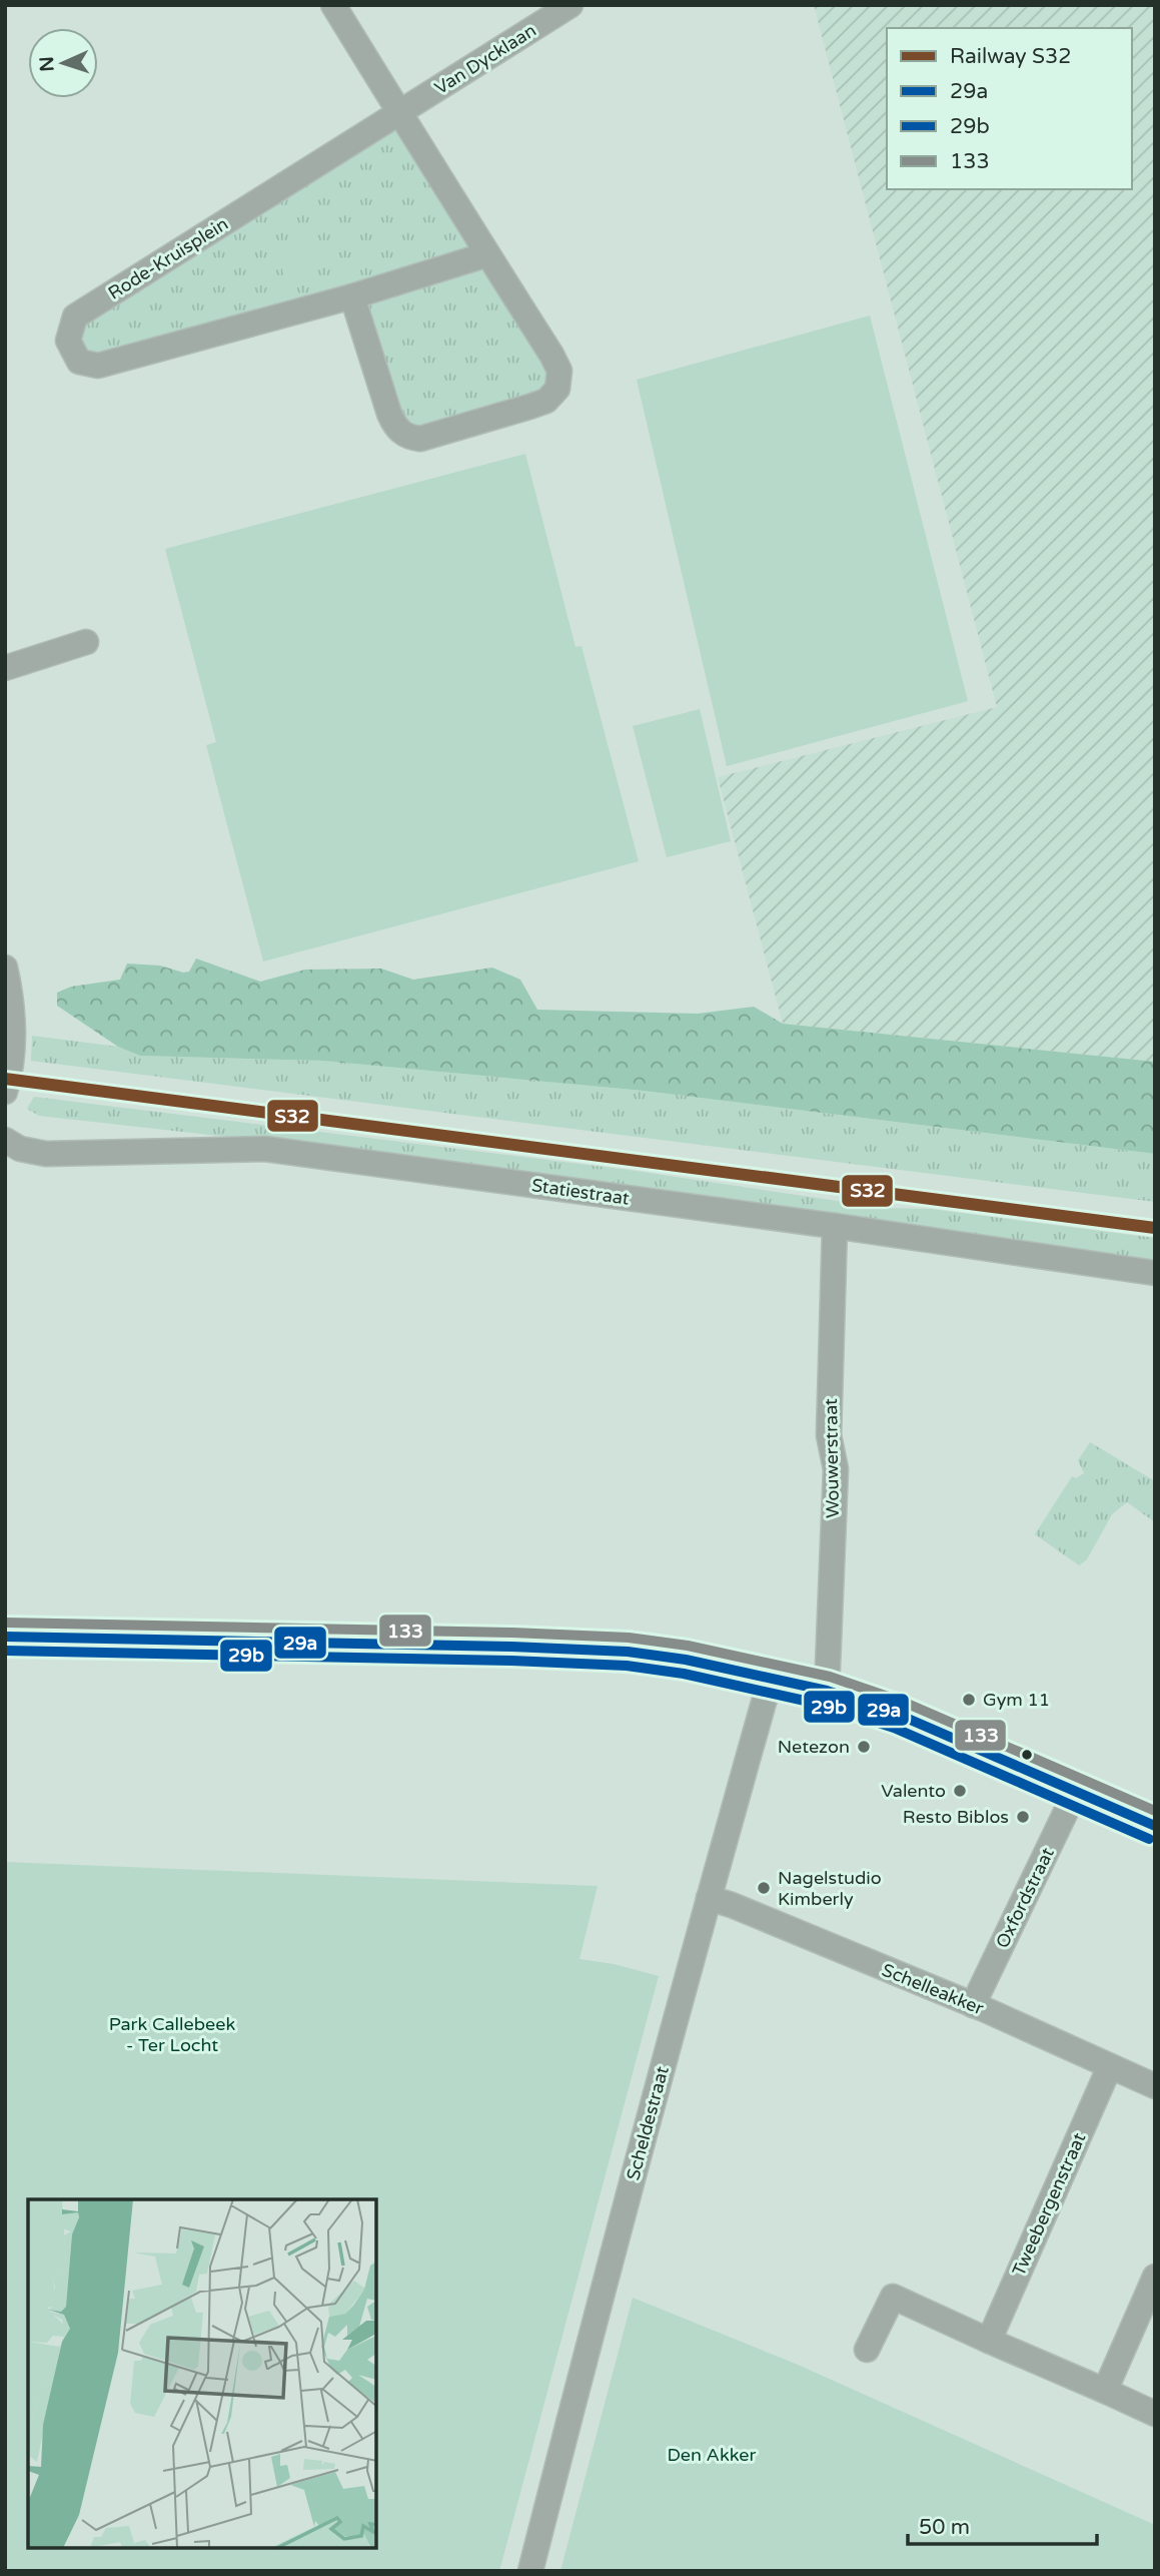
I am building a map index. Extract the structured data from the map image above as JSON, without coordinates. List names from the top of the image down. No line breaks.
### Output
{"streets":{"street":["Van Dycklaan","Rode-Kruisplein","Statiestraat","Wouwerstraat","Oxfordstraat","Schelleakker","Scheldestraat","Tweebergenstraat"]},"crossings":[["Van Dycklaan","Rode-Kruisplein"],["Statiestraat","Wouwerstraat"],["Oxfordstraat","Schelleakker"],["Schelleakker","Scheldestraat"],["Schelleakker","Tweebergenstraat"]],"parks":["Park Callebeek - Ter Locht","Den Akker"],"places":["Gym 11","Netezon","Valento","Resto Biblos","Nagelstudio Kimberly"],"lines":["rail line S32","transit line 133","transit line 29a","transit line 29b"],"legend":["Railway S32","29a","29b","133"],"scale_bar":"50 m","north":"left"}
